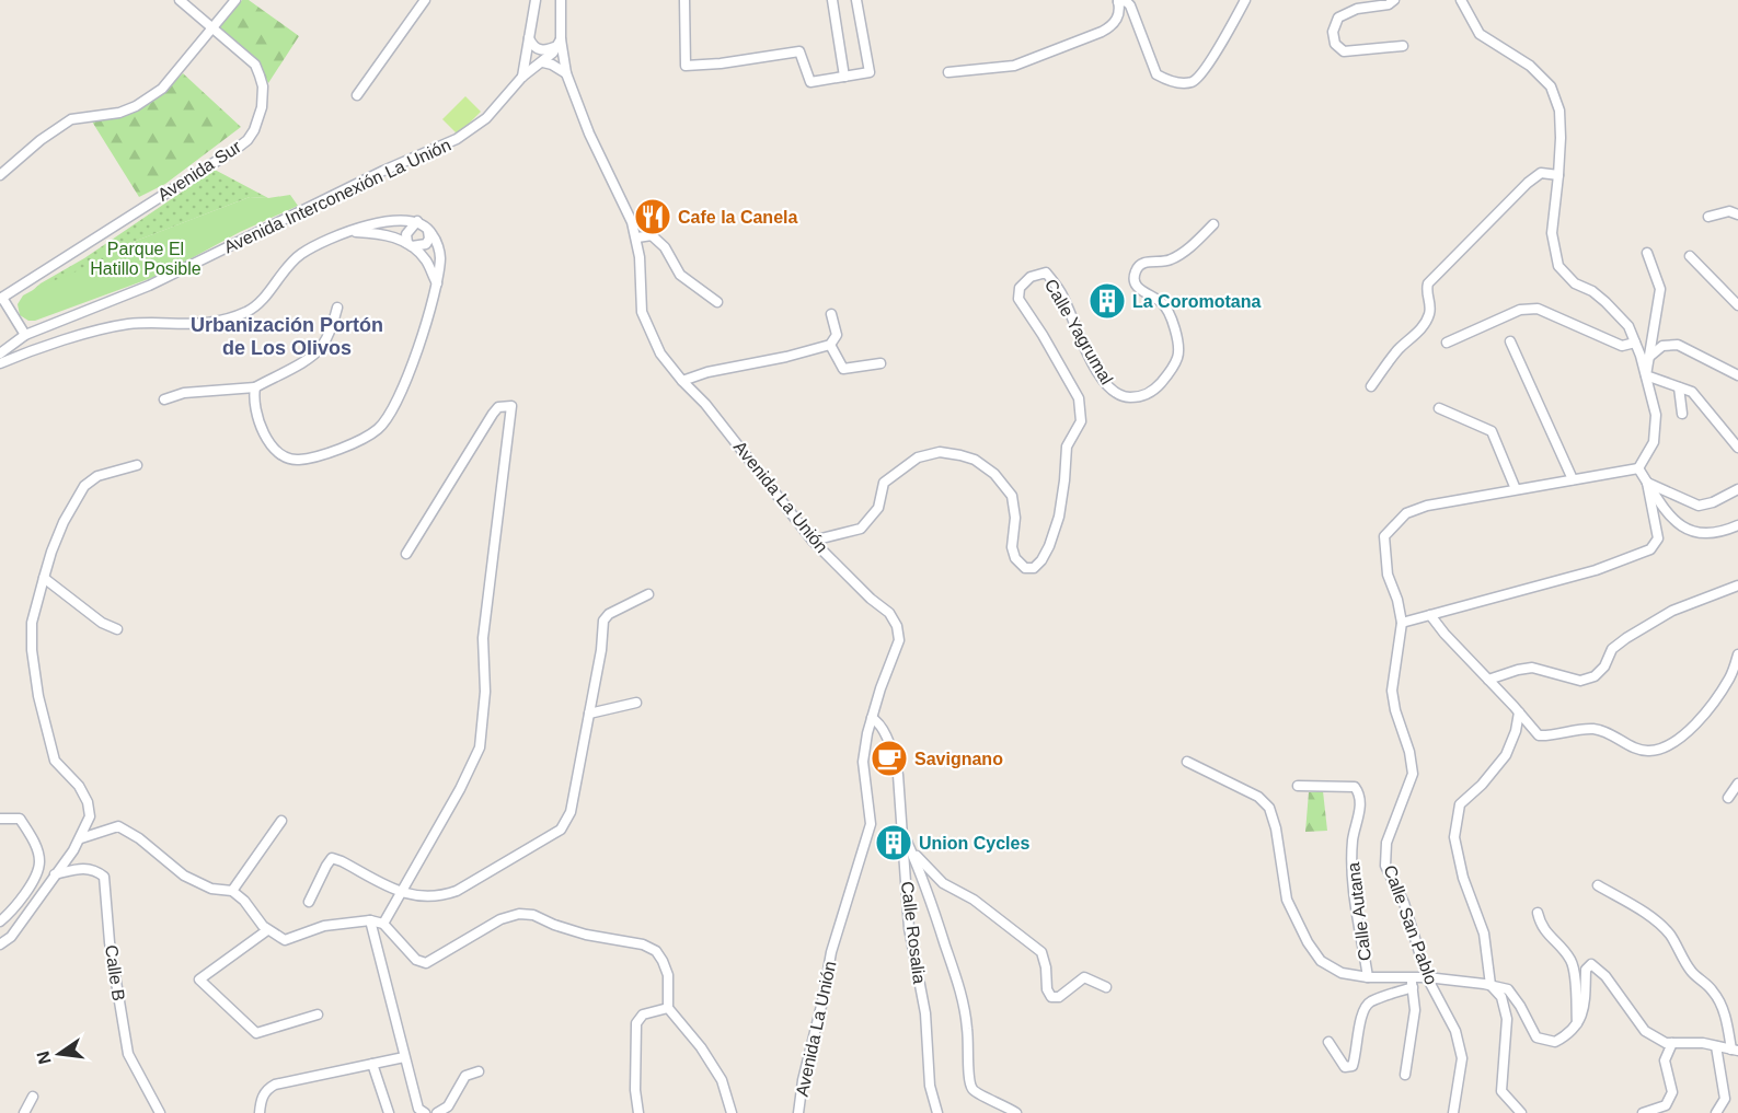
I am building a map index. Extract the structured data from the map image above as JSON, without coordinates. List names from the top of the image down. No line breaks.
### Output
{"streets":{"street":["Avenida Sur","Avenida Interconexión La Unión","Calle Yagrumal","Avenida La Unión","Calle Autana","Calle San Pablo","Calle Rosalia","Calle B"]},"crossings":[["Calle Yagrumal","Avenida La Unión"],["Avenida La Unión","Calle Rosalia"]],"districts":["Urbanización Portón de Los Olivos"],"parks":["Parque El Hatillo Posible"],"places":{"restaurant":["Cafe la Canela"],"building":["La Coromotana","Union Cycles"],"cafe":["Savignano"]},"north":"left"}
